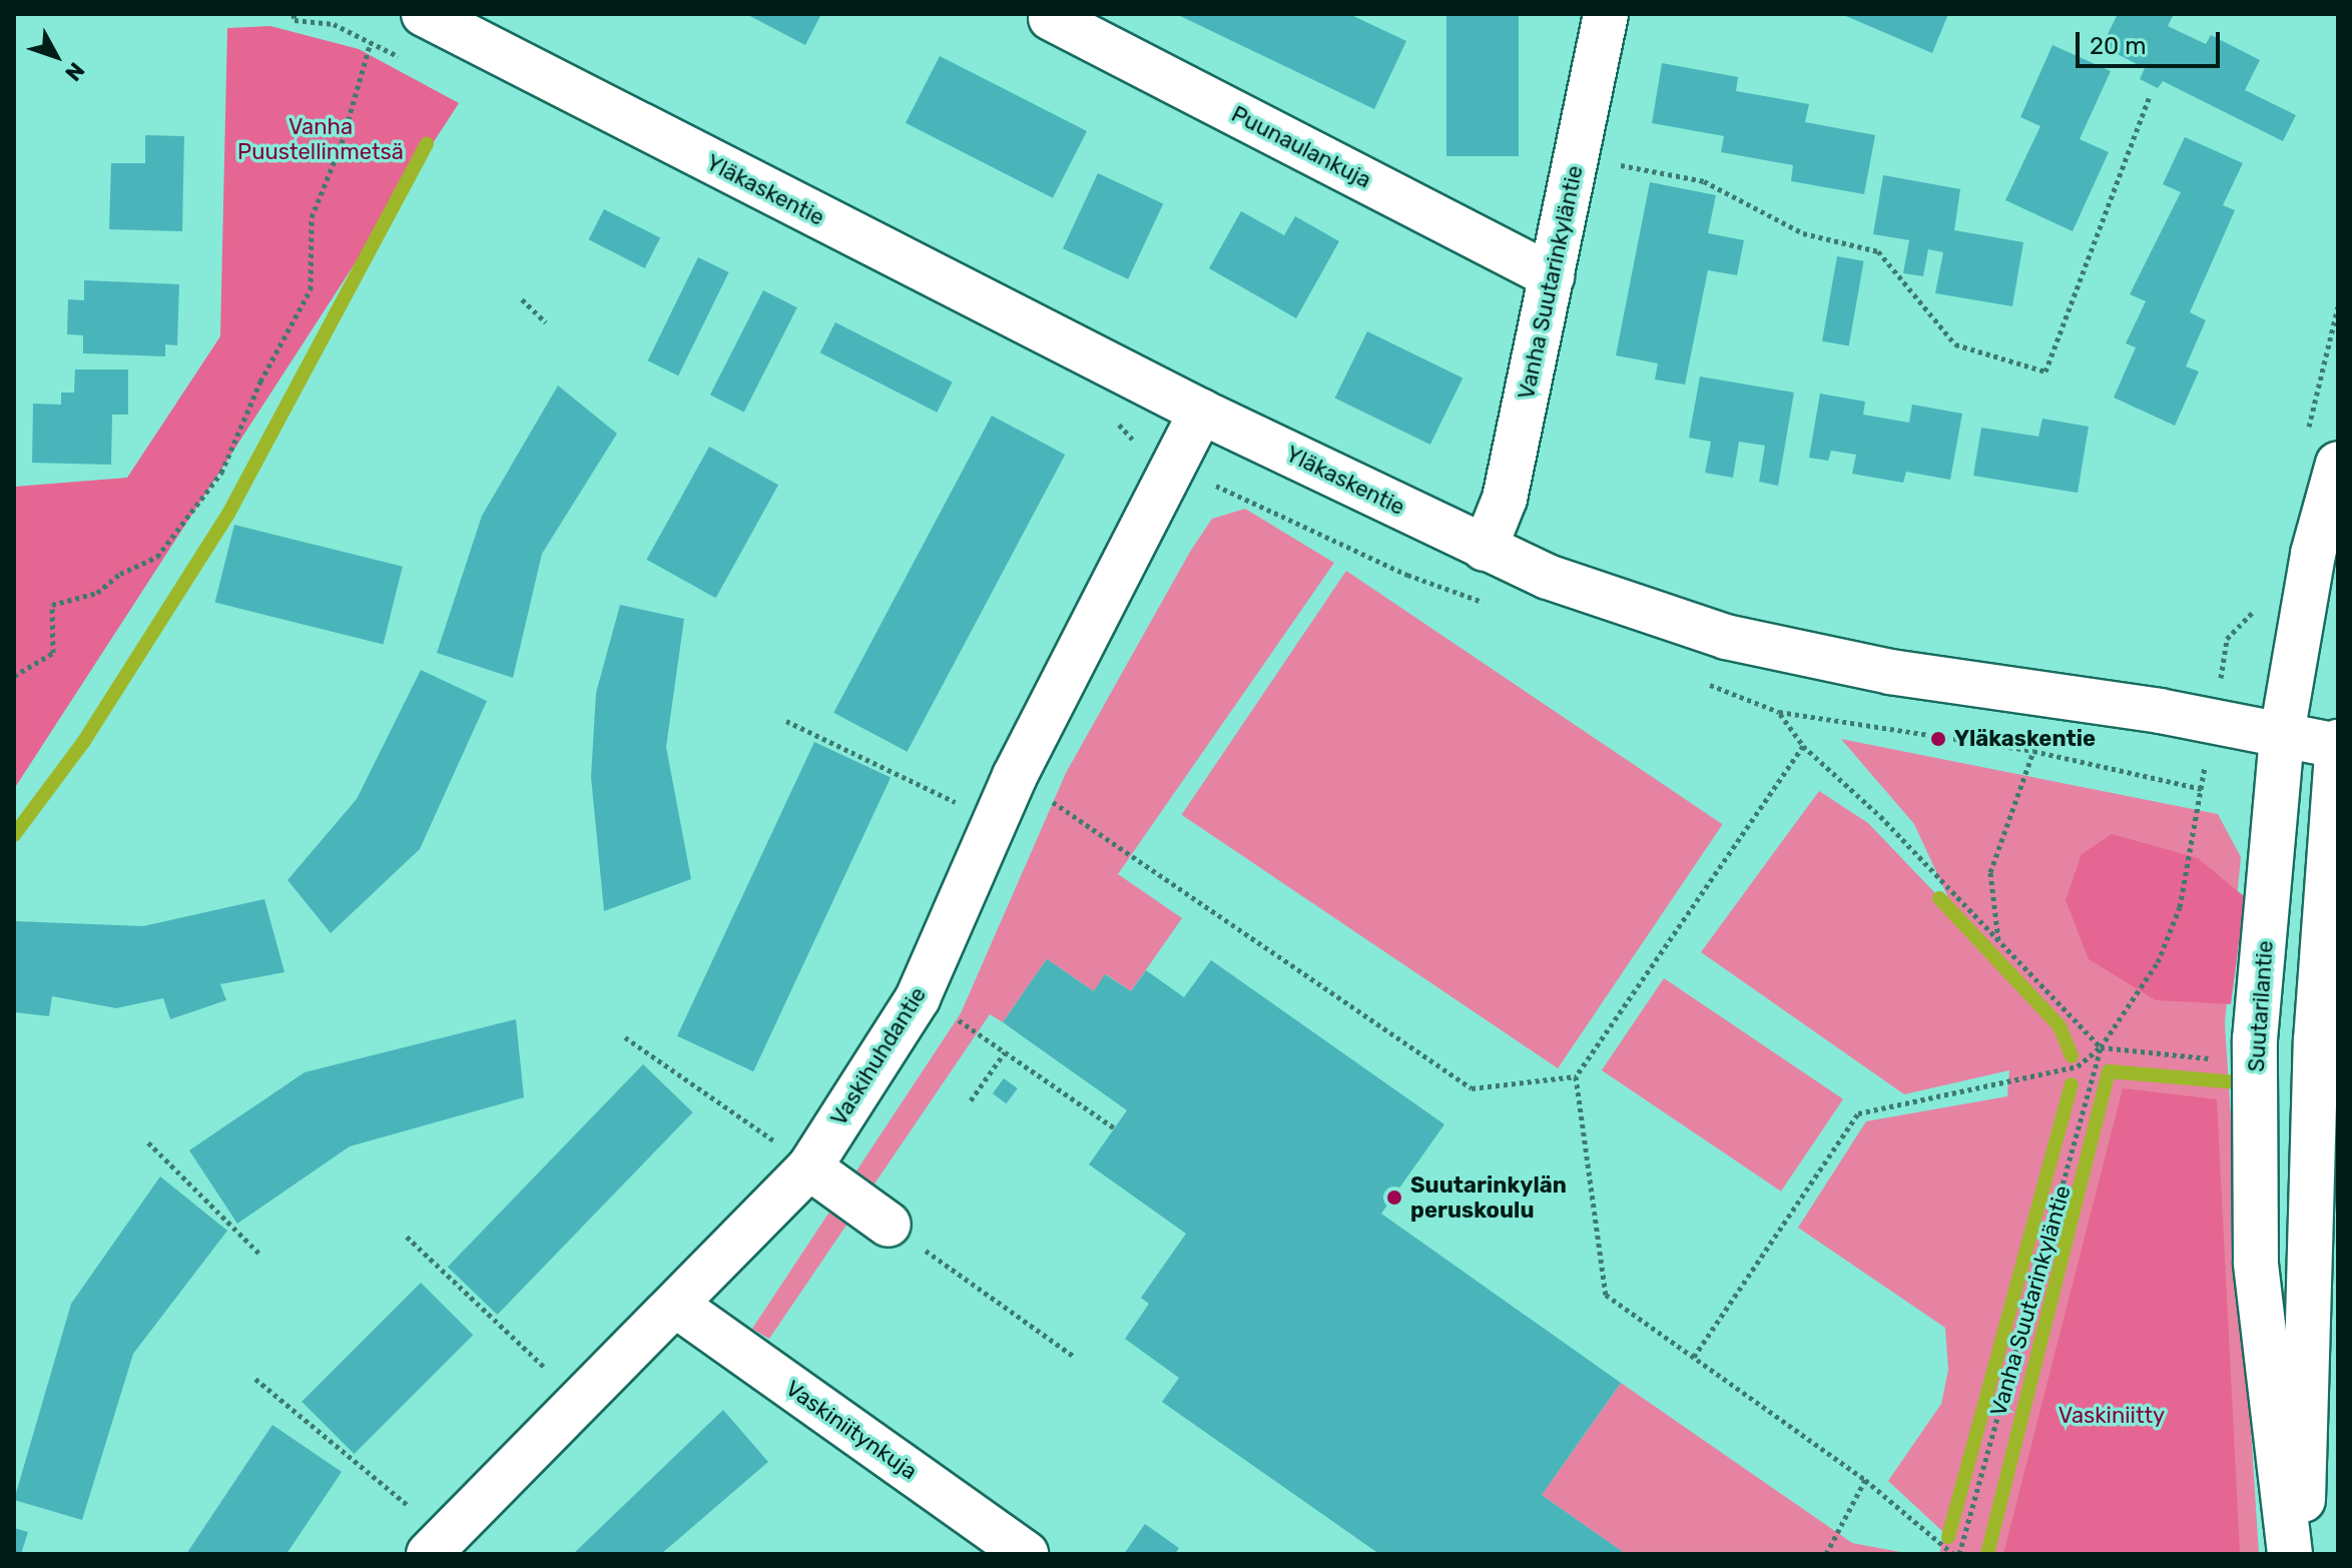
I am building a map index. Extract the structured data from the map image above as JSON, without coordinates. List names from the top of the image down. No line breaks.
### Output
{"streets":{"street":["Puunaulankuja","Yläkaskentie","Vanha Suutarinkyläntie","Suutarilantie","Vaskihuhdantie","Vaskiniitynkuja"]},"crossings":[["Puunaulankuja","Vanha Suutarinkyläntie"],["Yläkaskentie","Vanha Suutarinkyläntie"],["Yläkaskentie","Suutarilantie"],["Yläkaskentie","Vaskihuhdantie"],["Vaskihuhdantie","Vaskiniitynkuja"]],"parks":["Vanha Puustellinmetsä","Vaskiniitty"],"places":["Yläkaskentie","Suutarinkylän peruskoulu"],"scale_bar":"20 m","north":"bottom right"}
